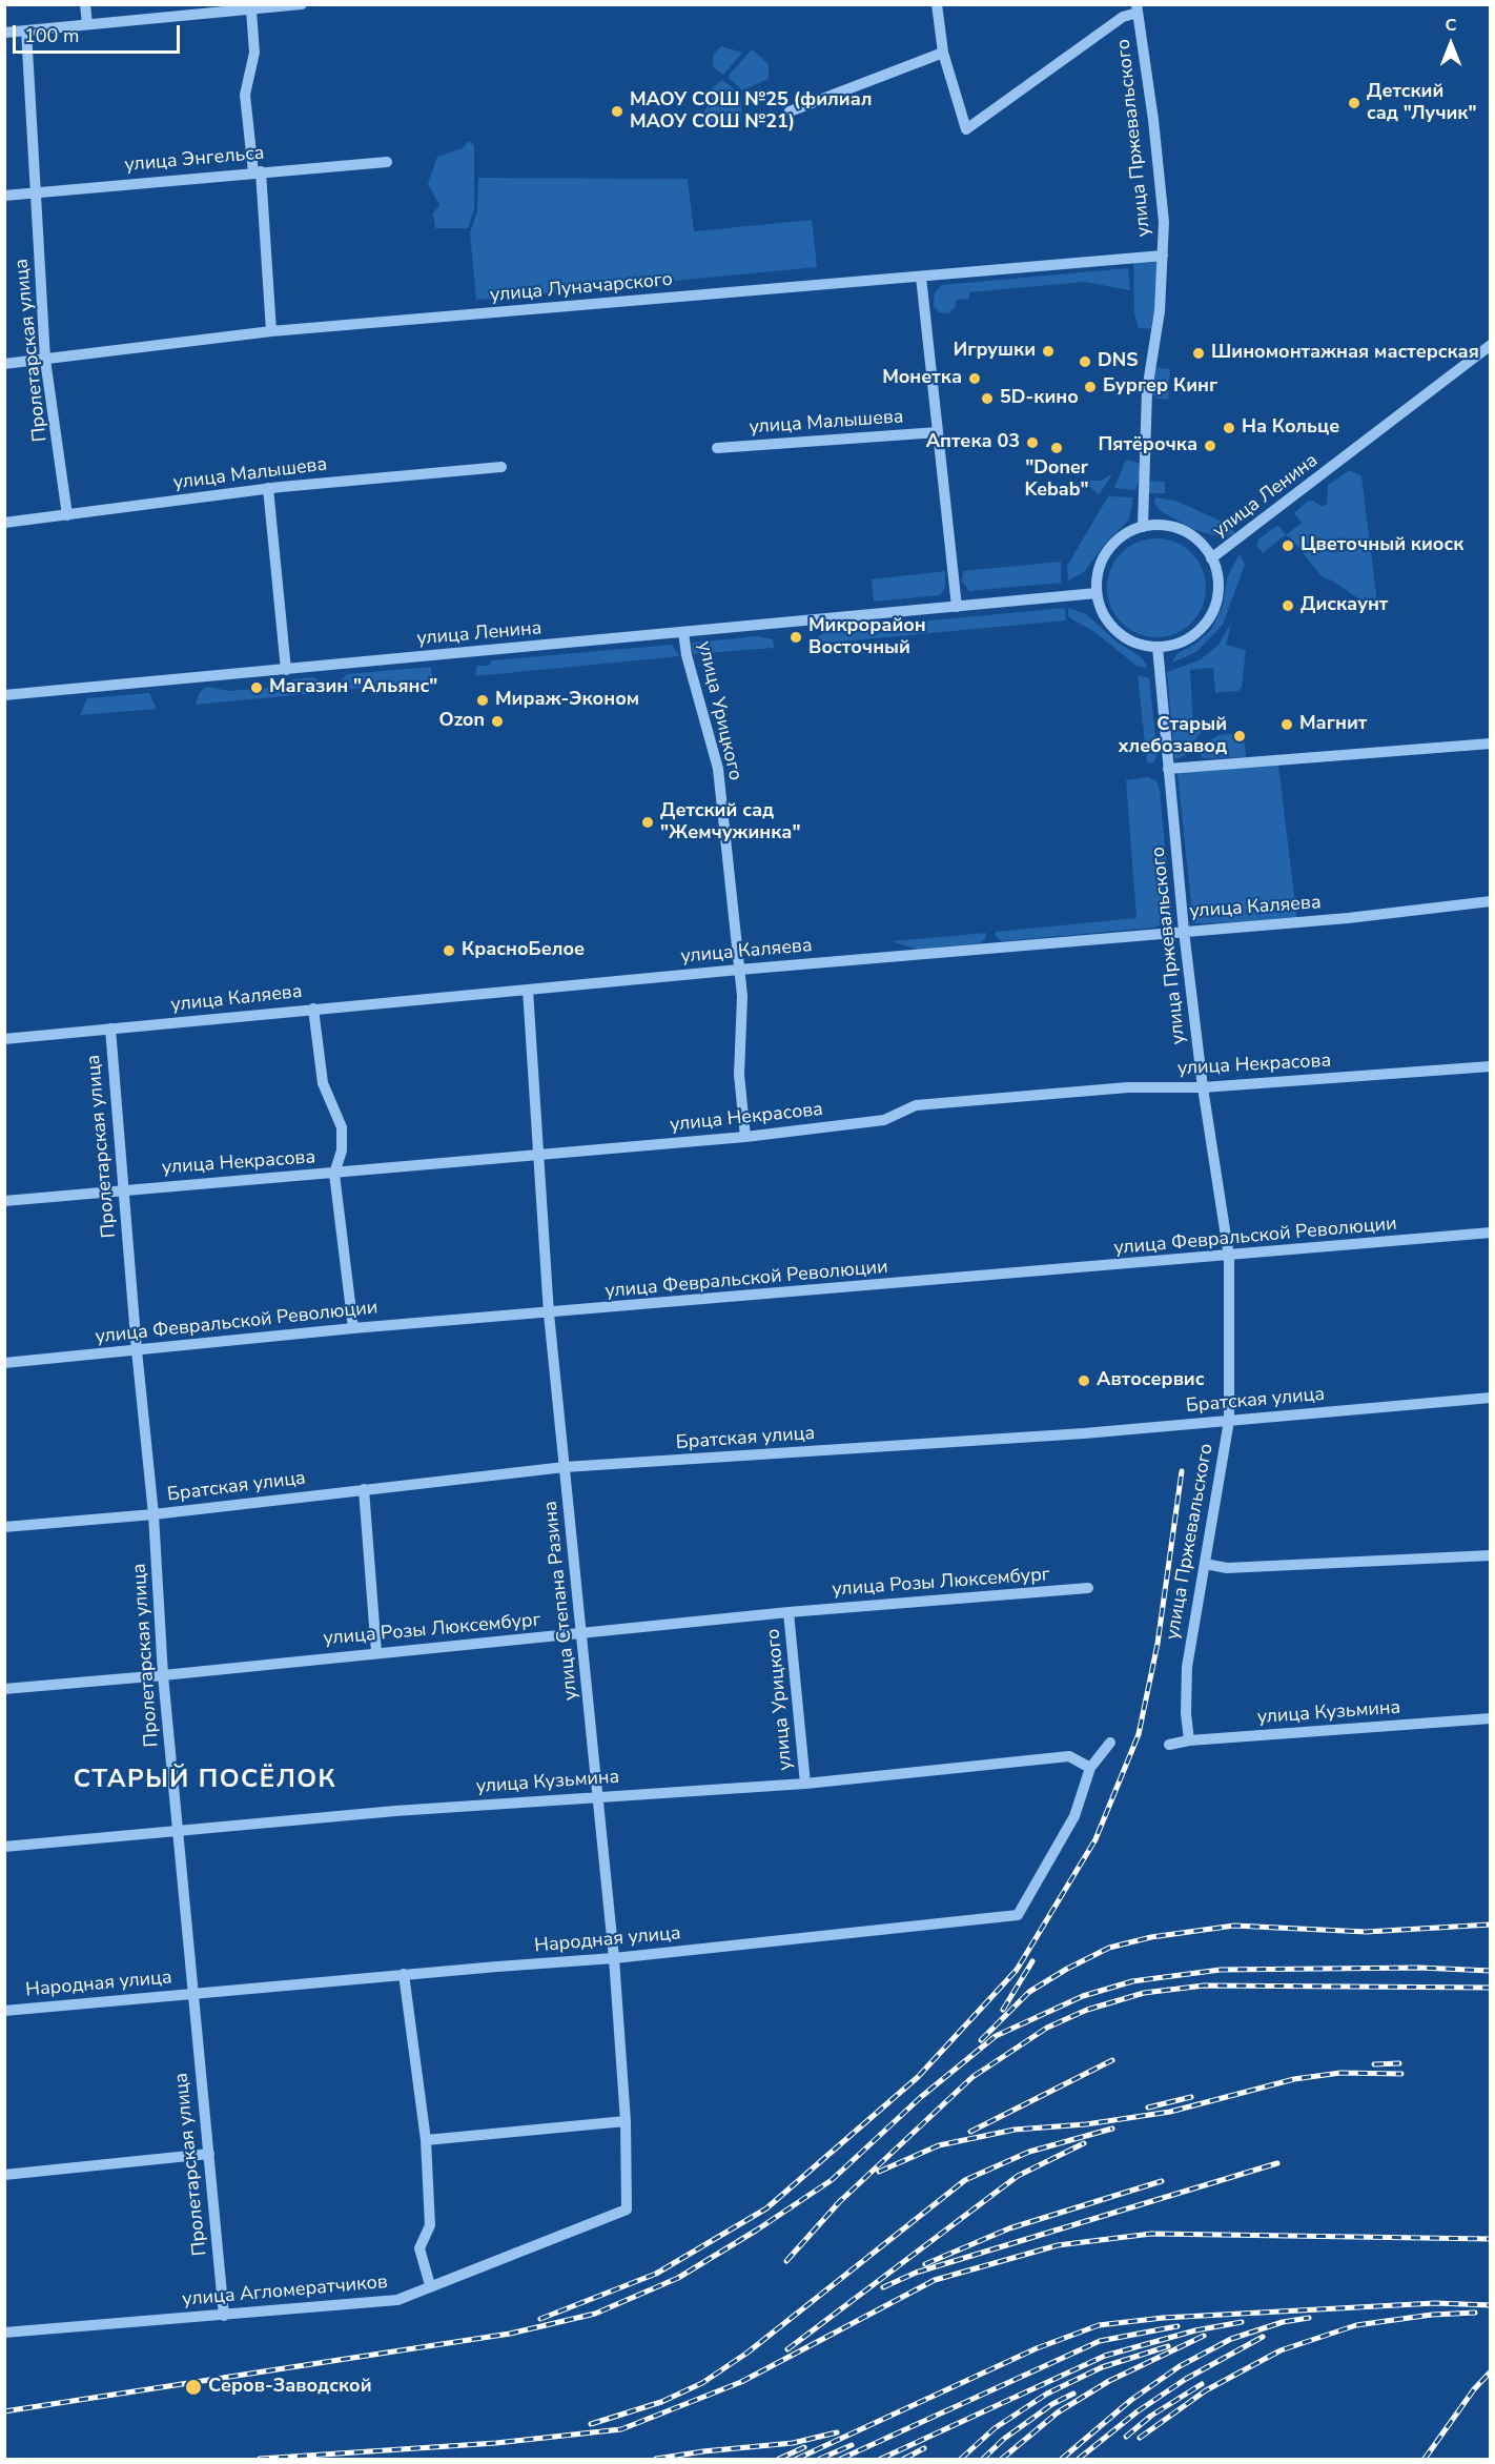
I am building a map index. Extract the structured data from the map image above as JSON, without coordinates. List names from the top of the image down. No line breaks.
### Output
{"streets":{"street":["улица Пржевальского","улица Энгельса","улица Луначарского","Пролетарская улица","улица Малышева","улица Ленина","улица Урицкого","улица Каляева","улица Некрасова","улица Февральской Революции","Братская улица","улица Розы Люксембург","улица Степана Разина","улица Кузьмина","Народная улица","улица Агломератчиков"]},"crossings":[["улица Пржевальского","улица Луначарского"],["улица Пржевальского","улица Ленина"],["улица Пржевальского","улица Каляева"],["улица Пржевальского","улица Некрасова"],["улица Пржевальского","улица Февральской Революции"],["улица Пржевальского","Братская улица"],["улица Пржевальского","улица Кузьмина"],["улица Энгельса","Пролетарская улица"],["улица Луначарского","Пролетарская улица"],["Пролетарская улица","улица Малышева"],["Пролетарская улица","улица Каляева"],["Пролетарская улица","улица Некрасова"],["Пролетарская улица","улица Февральской Революции"],["Пролетарская улица","Братская улица"],["Пролетарская улица","улица Розы Люксембург"],["Пролетарская улица","улица Кузьмина"],["Пролетарская улица","Народная улица"],["Пролетарская улица","улица Агломератчиков"],["улица Ленина","улица Урицкого"],["улица Урицкого","улица Каляева"],["улица Урицкого","улица Некрасова"],["улица Урицкого","улица Розы Люксембург"],["улица Урицкого","улица Кузьмина"],["улица Каляева","улица Степана Разина"],["улица Некрасова","улица Степана Разина"],["улица Февральской Революции","улица Степана Разина"],["Братская улица","улица Степана Разина"],["улица Розы Люксембург","улица Степана Разина"],["улица Степана Разина","улица Кузьмина"],["улица Степана Разина","Народная улица"],["улица Степана Разина","улица Агломератчиков"],["улица Кузьмина","Народная улица"]],"districts":["СТАРЫЙ ПОСЁЛОК"],"places":["Детский сад \"Лучик\"","МАОУ СОШ №25 (филиал МАОУ СОШ №21)","Игрушки","Шиномонтажная мастерская","DNS","Монетка","Бургер Кинг","5D-кино","На Кольце","Аптека 03","Пятёрочка","\"Doner Kebab\"","Цветочный киоск","Дискаунт","Микрорайон Восточный","Магазин \"Альянс\"","Мираж-Эконом","Ozon","Магнит","Старый хлебозавод","Детский сад \"Жемчужинка\"","КрасноБелое","Автосервис","Серов-Заводской"],"scale_bar":"100 m","north":"top"}
